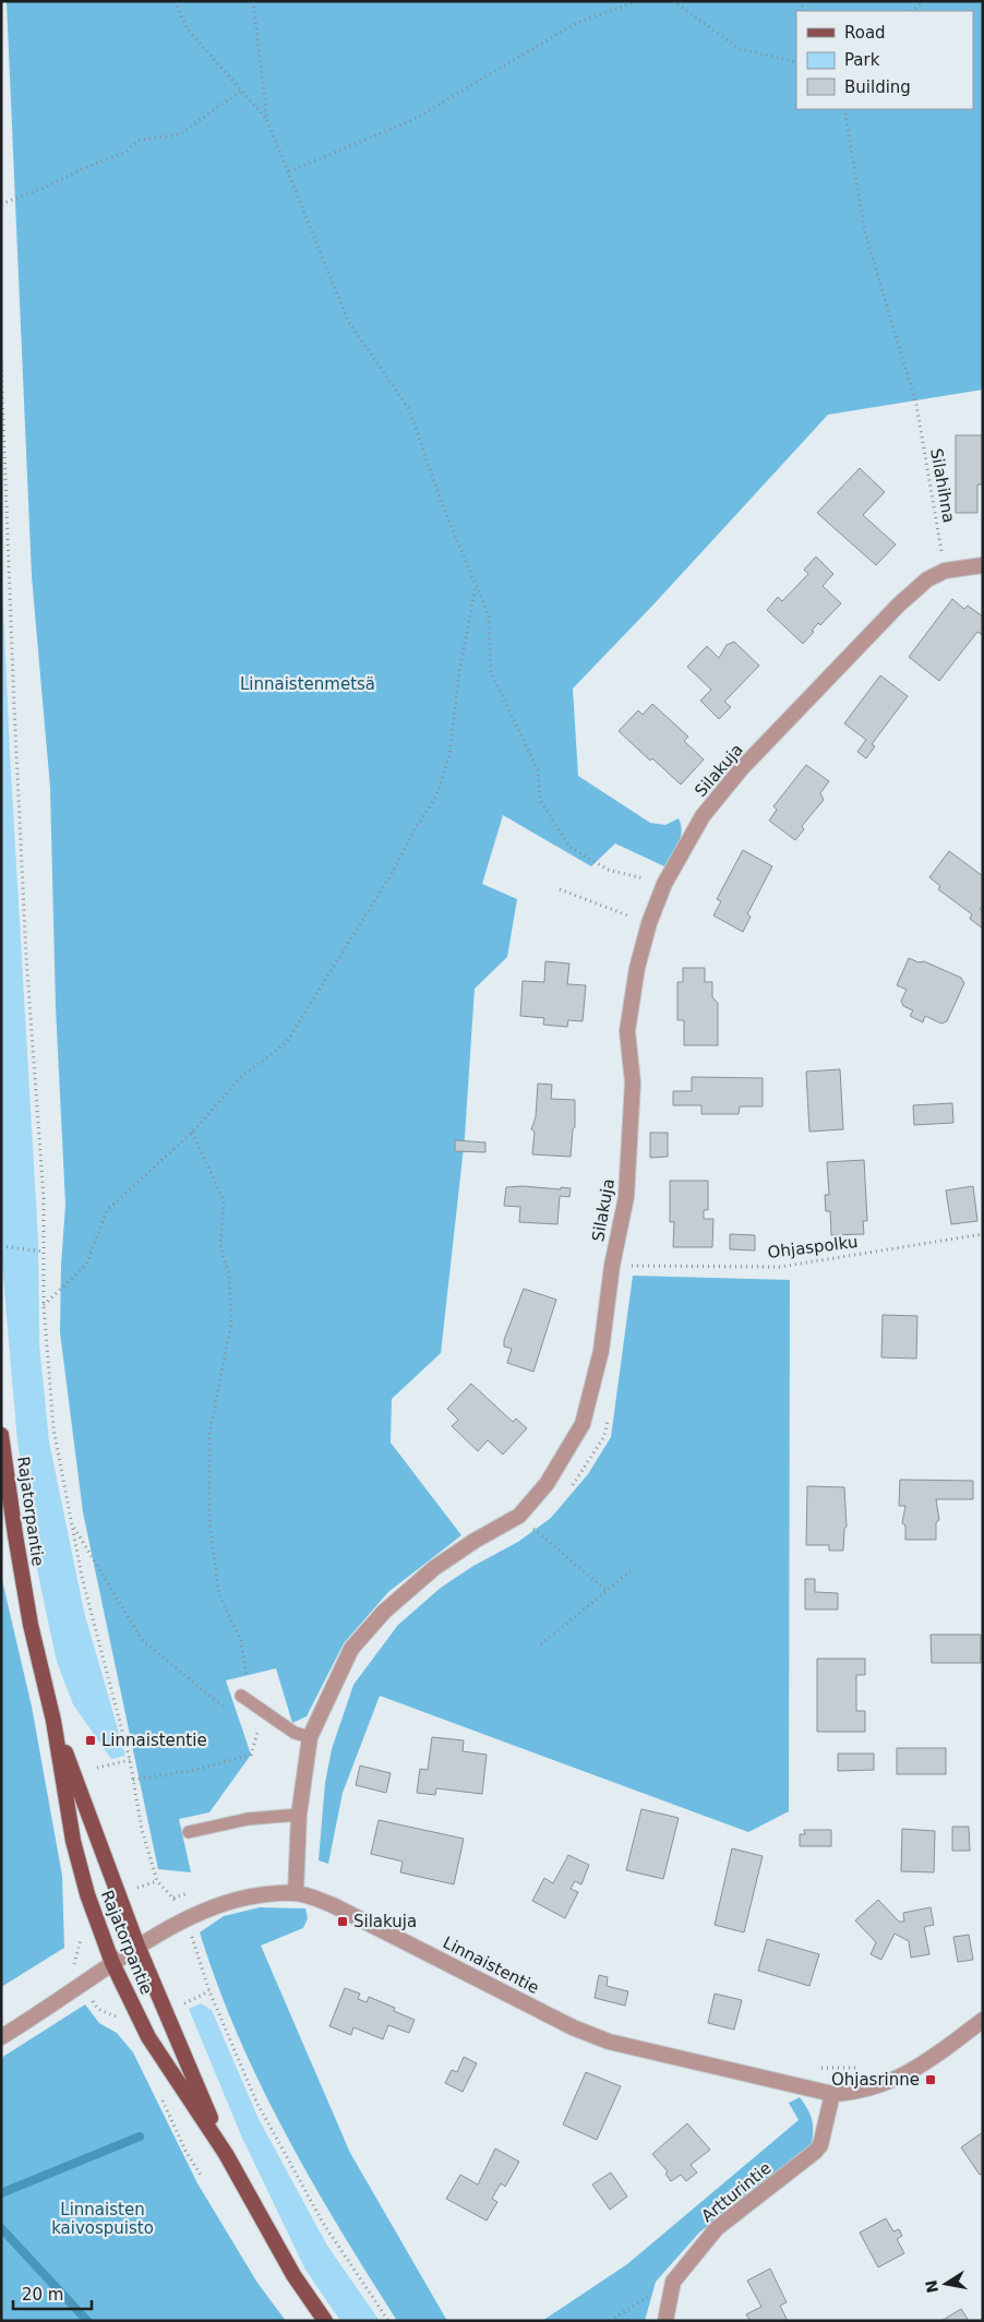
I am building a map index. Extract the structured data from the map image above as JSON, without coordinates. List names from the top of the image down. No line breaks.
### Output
{"streets":{"main road":["Rajatorpantie"],"street":["Silakuja","Linnaistentie","Artturintie"],"path":["Silahihna","Ohjaspolku"]},"crossings":[["Silahihna","Silakuja"],["Silakuja","Ohjaspolku"],["Silakuja","Linnaistentie"],["Rajatorpantie","Linnaistentie"],["Linnaistentie","Artturintie"]],"parks":["Linnaistenmetsä","Linnaisten kaivospuisto"],"places":{"transit":["Linnaistentie","Silakuja","Ohjasrinne"]},"legend":["Road","Park","Building"],"scale_bar":"20 m","north":"left"}
